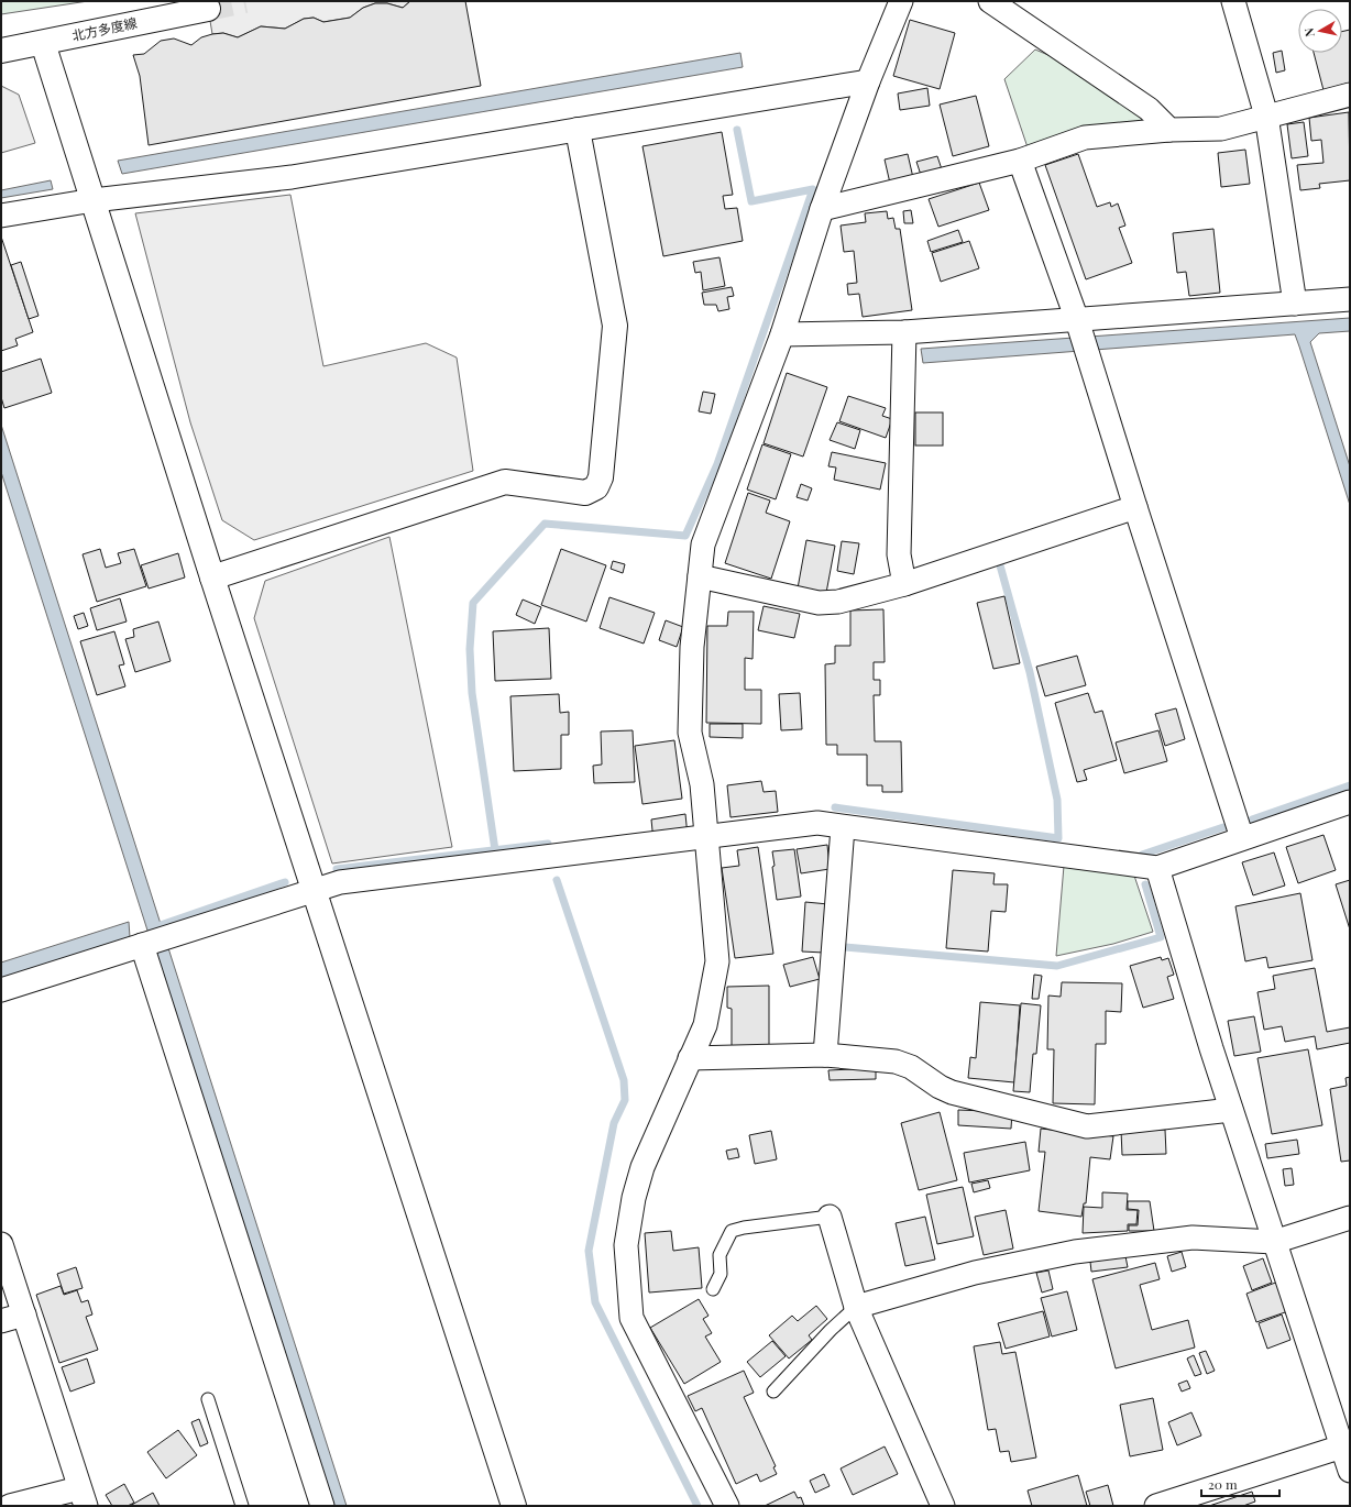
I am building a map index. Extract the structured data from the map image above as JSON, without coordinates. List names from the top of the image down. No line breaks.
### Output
{"streets":{"street":["北方多度線"]},"scale_bar":"20 m","north":"left"}
